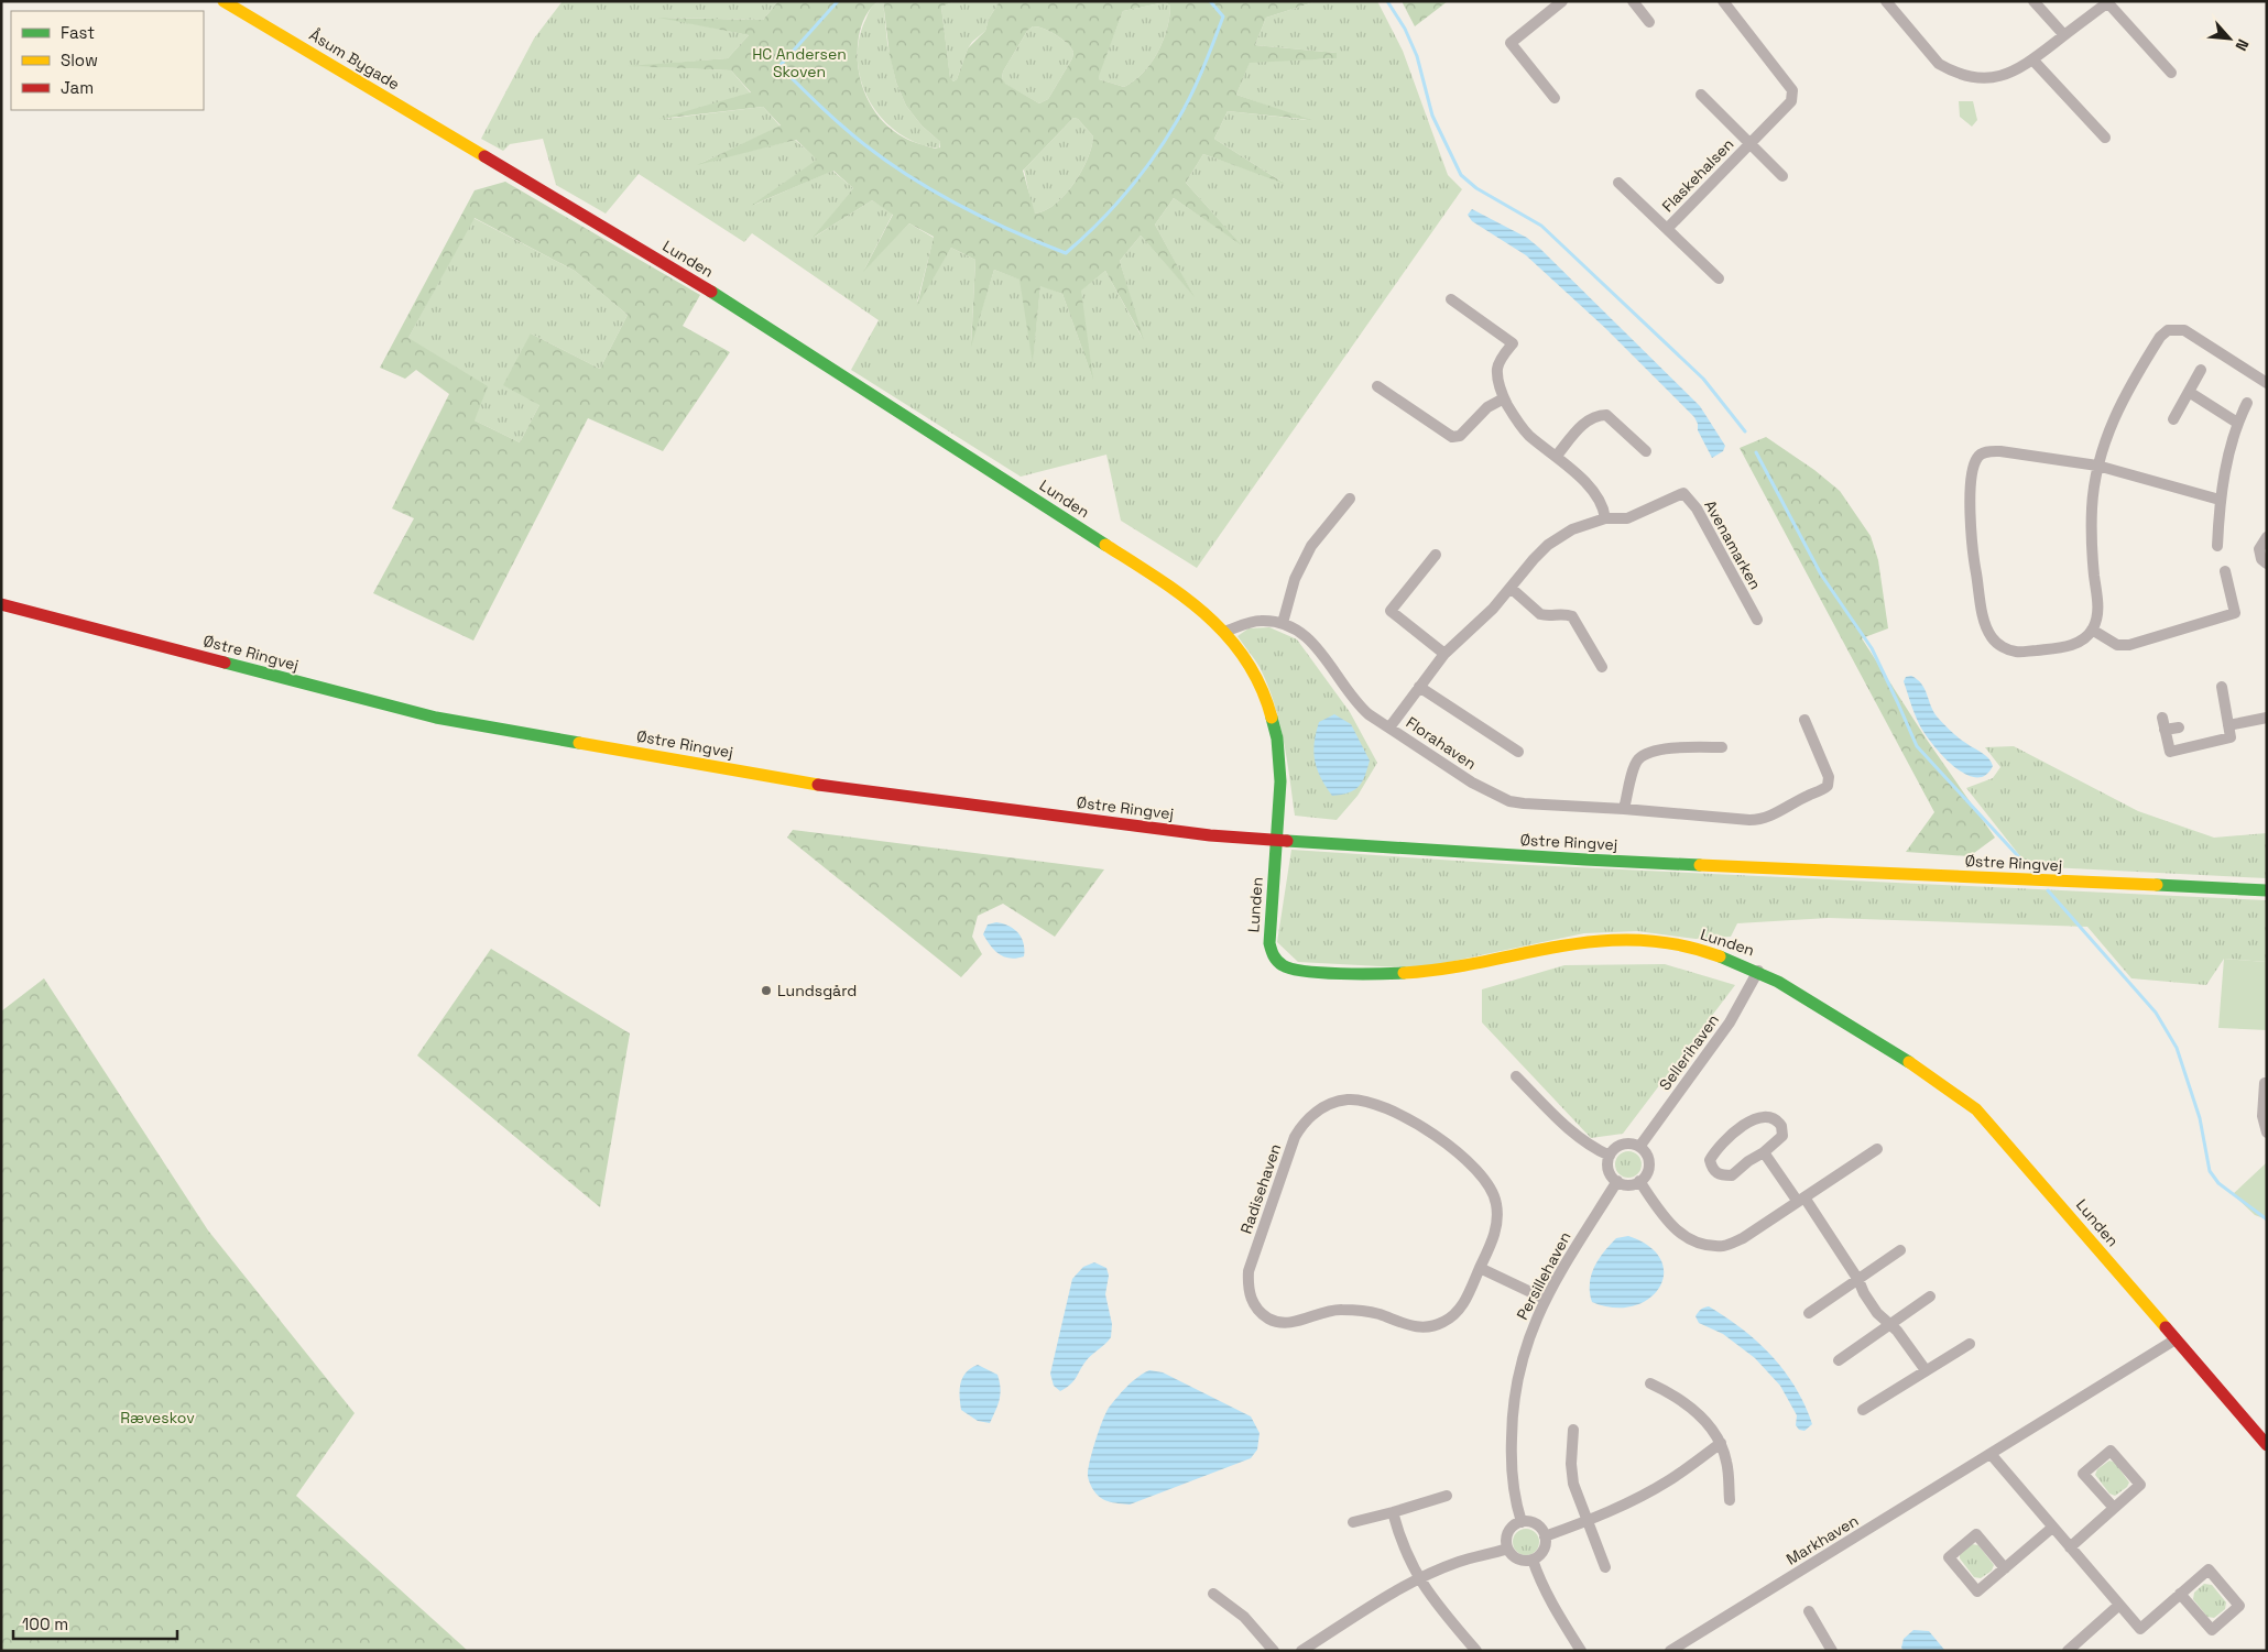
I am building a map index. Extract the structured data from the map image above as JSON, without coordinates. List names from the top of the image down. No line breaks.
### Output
{"streets":{"street":["Åsum Bygade","Flaskehalsen","Lunden","Avenamarken","Østre Ringvej","Florahaven","Sellerihaven","Radisehaven","Persillehaven","Markhaven"]},"crossings":[["Åsum Bygade","Lunden"],["Lunden","Florahaven"],["Lunden","Sellerihaven"],["Lunden","Markhaven"],["Avenamarken","Florahaven"],["Sellerihaven","Persillehaven"]],"parks":["HC Andersen Skoven","Ræveskov"],"places":["Lundsgård"],"legend":["Fast","Slow","Jam"],"scale_bar":"100 m","north":"bottom right"}
